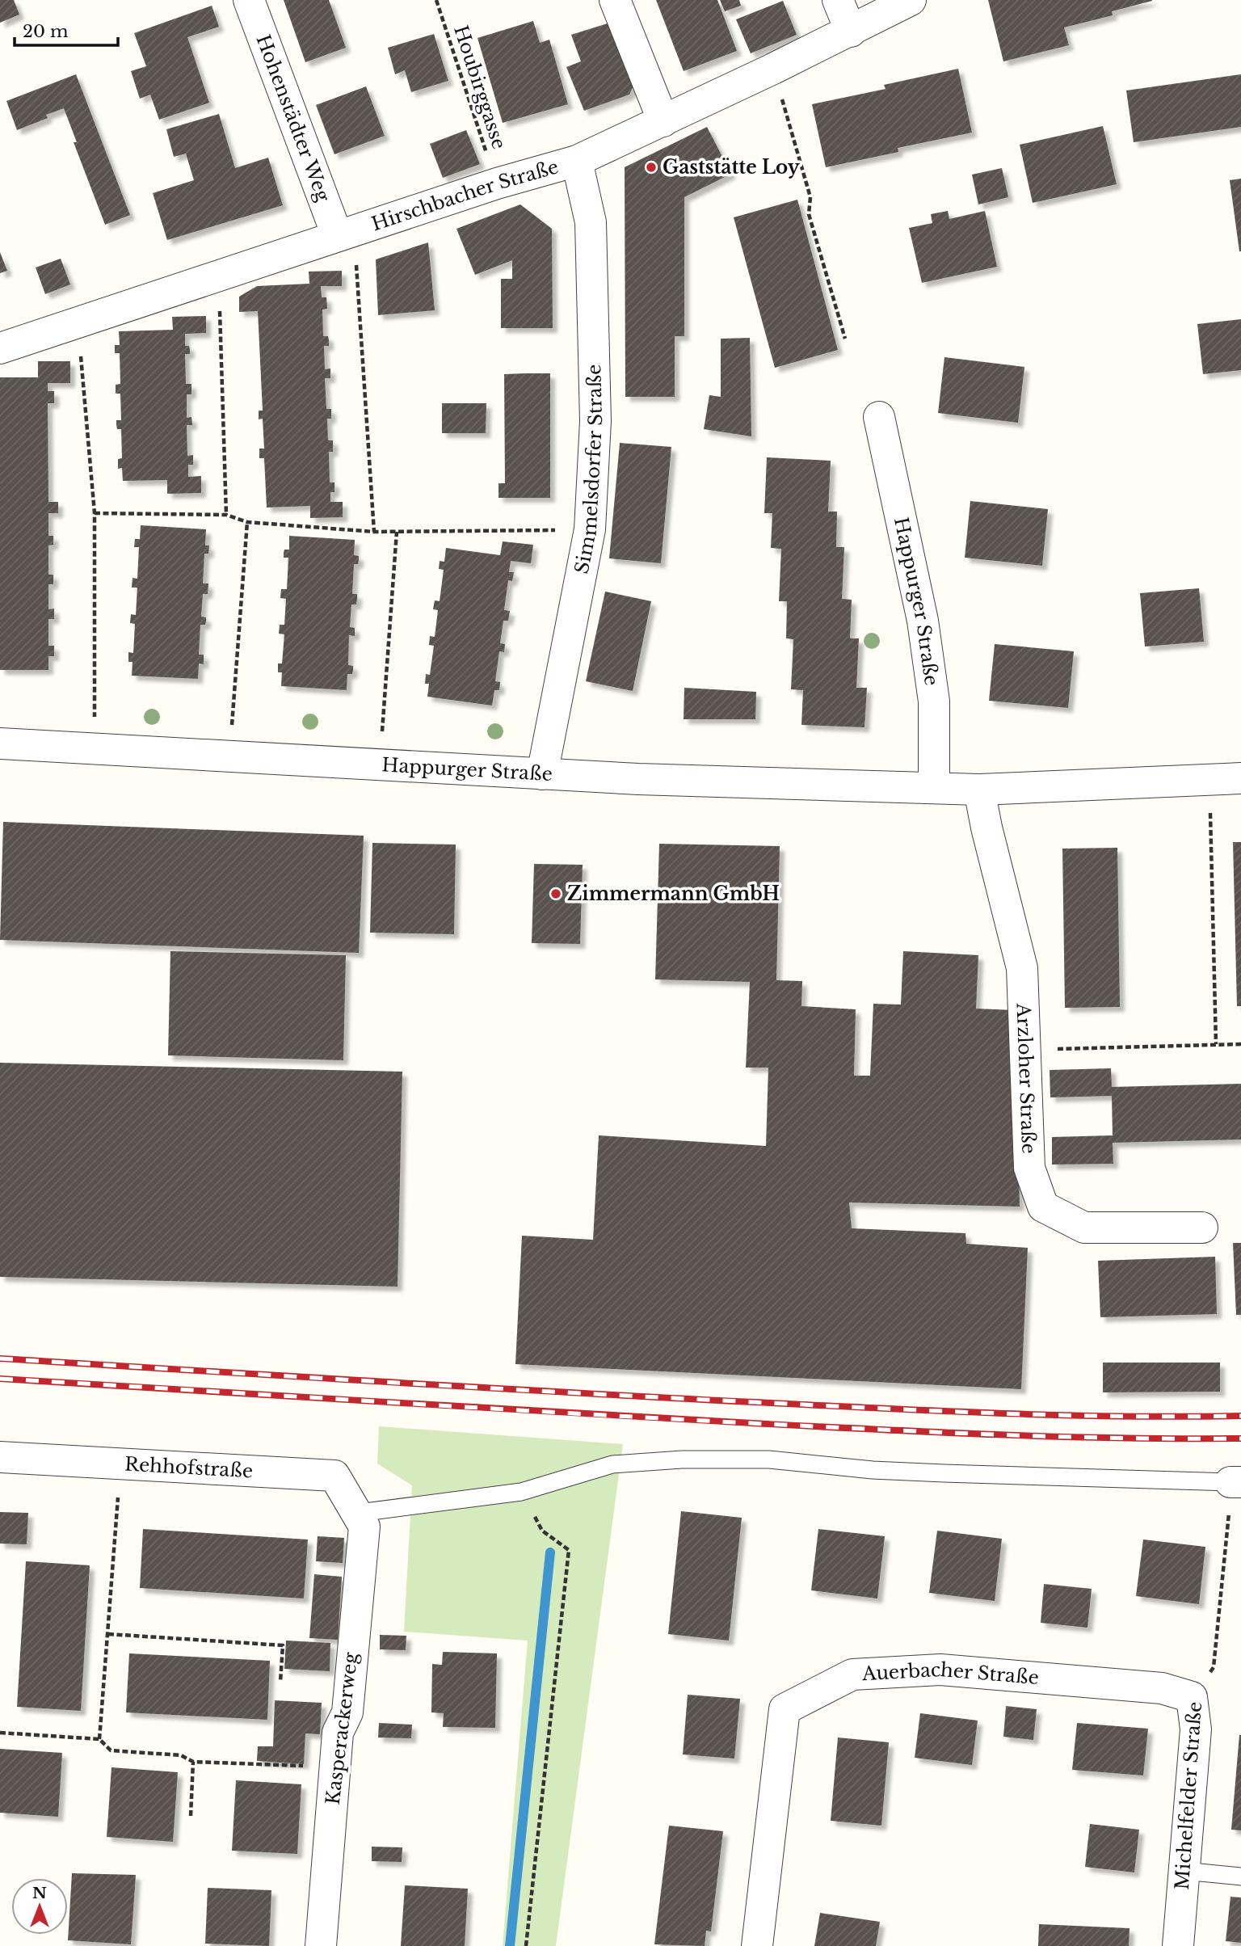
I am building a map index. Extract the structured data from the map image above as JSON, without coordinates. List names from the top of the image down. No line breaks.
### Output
{"streets":{"street":["Hohenstädter Weg","Hirschbacher Straße","Simmelsdorfer Straße","Happurger Straße","Arzloher Straße","Rehhofstraße","Auerbacher Straße","Kasperackerweg","Michelfelder Straße"],"path":["Houbirggasse"]},"crossings":[["Houbirggasse","Hirschbacher Straße"],["Hohenstädter Weg","Hirschbacher Straße"],["Hirschbacher Straße","Simmelsdorfer Straße"],["Simmelsdorfer Straße","Happurger Straße"],["Happurger Straße","Arzloher Straße"],["Rehhofstraße","Kasperackerweg"],["Auerbacher Straße","Michelfelder Straße"]],"places":["Gaststätte Loy","Zimmermann GmbH"],"scale_bar":"20 m","north":"top"}
